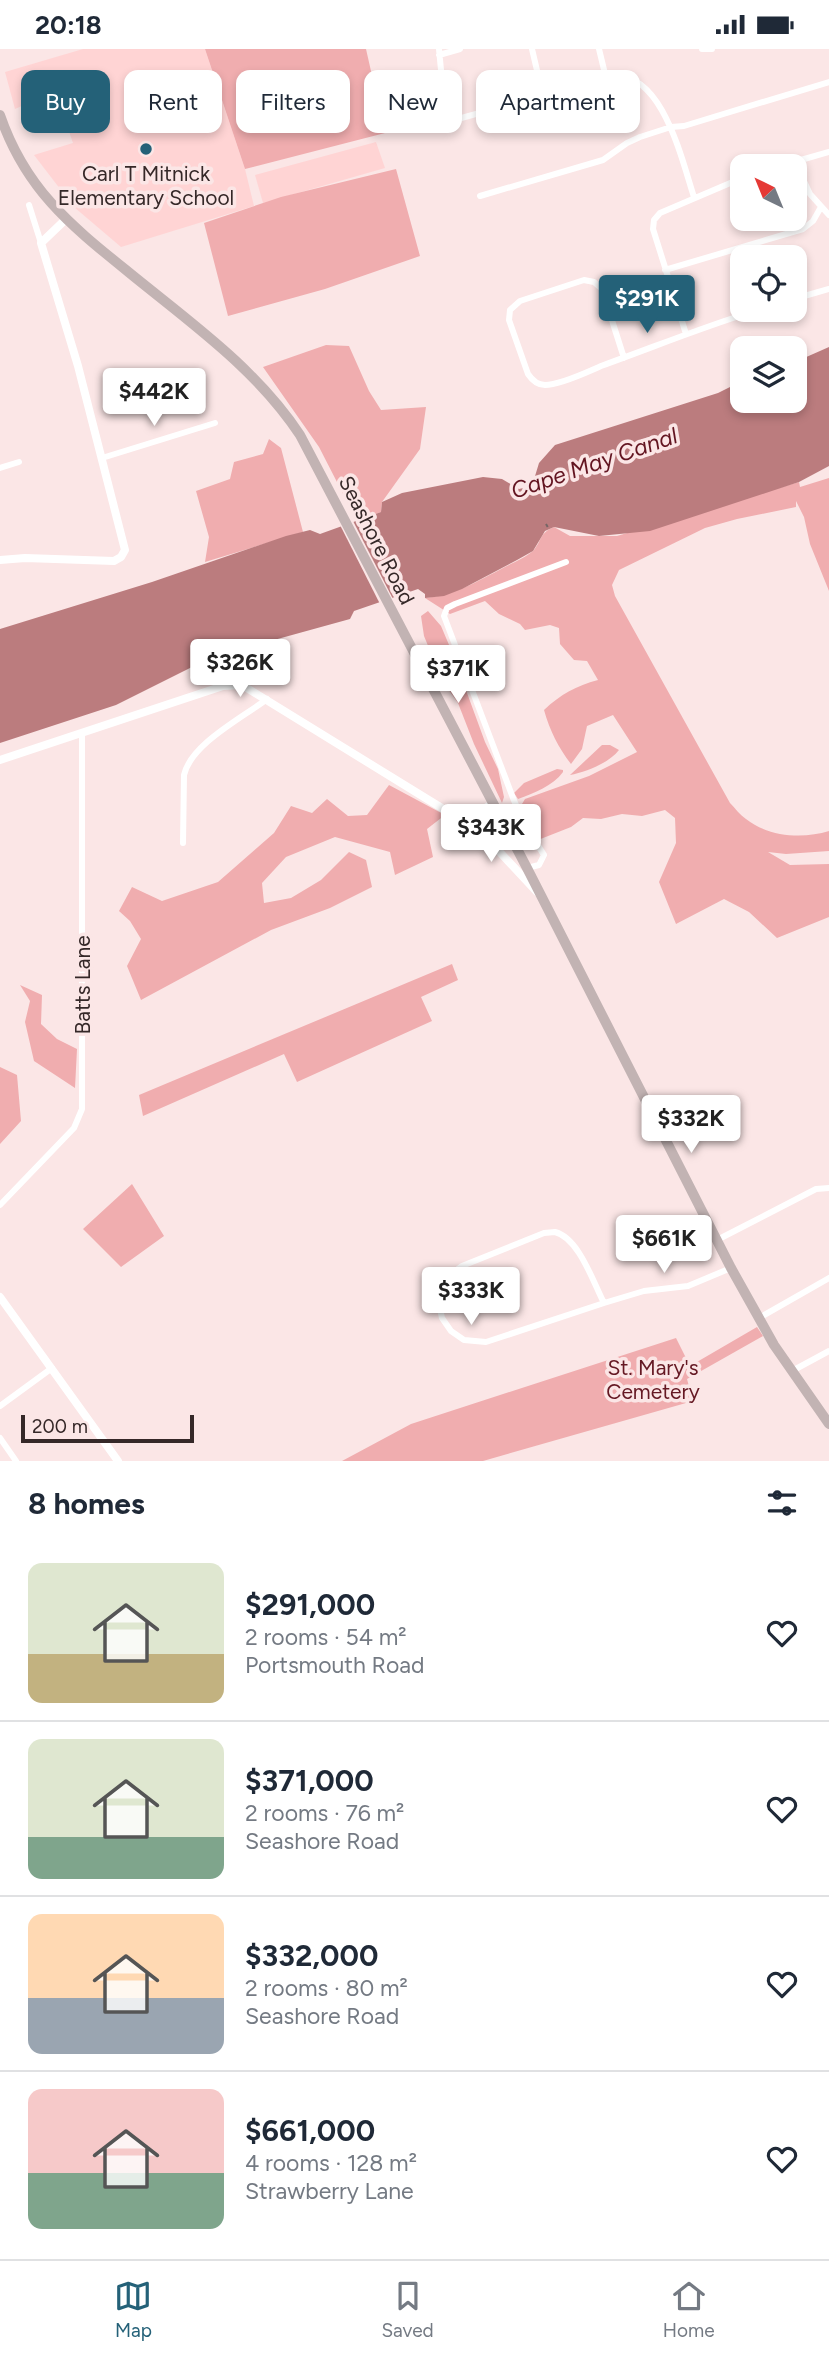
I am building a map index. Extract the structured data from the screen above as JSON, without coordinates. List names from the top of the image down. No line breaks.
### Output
{"streets":{"main road":["Seashore Road"],"street":["Batts Lane"]},"water":["Cape May Canal"],"parks":["St. Mary's Cemetery"],"places":["Carl T Mitnick Elementary School"],"scale_bar":"200 m","north":"top left","page":{"status":"20:18","chip":["Buy","Rent","Filters","New","Apartment"],"price":["$291K","$442K","$326K","$371K","$343K","$332K","$661K","$333K"],"scale":"200 m","heading":"8 homes","list":[{"name":"$291,000","note":"2 rooms · 54 m² · Portsmouth Road"},{"name":"$371,000","note":"2 rooms · 76 m² · Seashore Road"},{"name":"$332,000","note":"2 rooms · 80 m² · Seashore Road"},{"name":"$661,000","note":"4 rooms · 128 m² · Strawberry Lane"}],"tabs":["Map","Saved","Home"]}}
